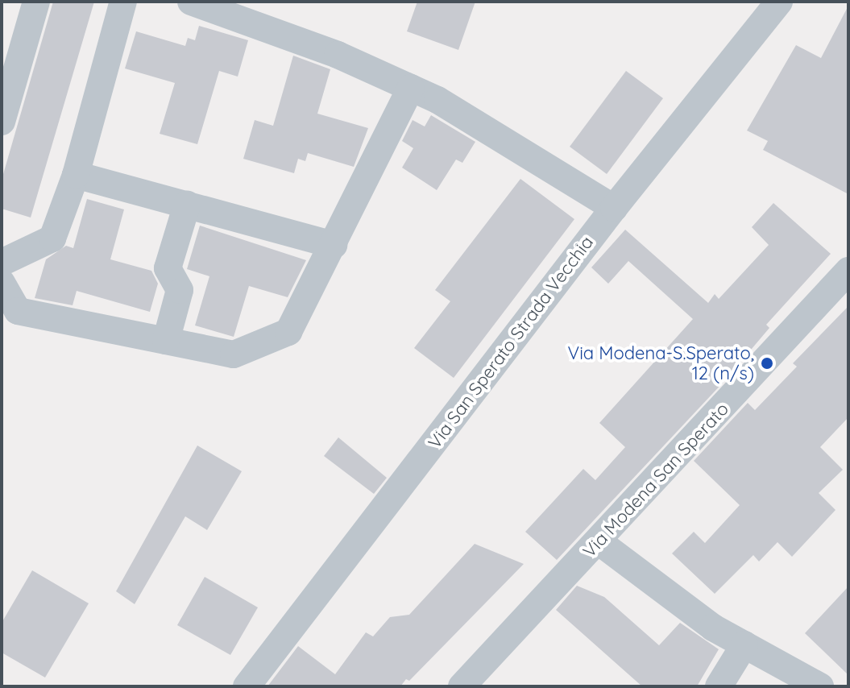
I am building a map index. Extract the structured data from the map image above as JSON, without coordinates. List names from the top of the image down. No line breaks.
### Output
{"streets":{"street":["Via San Sperato Strada Vecchia","Via Modena San Sperato"]},"places":["Via Modena-S.Sperato, 12 (n/s)"]}
